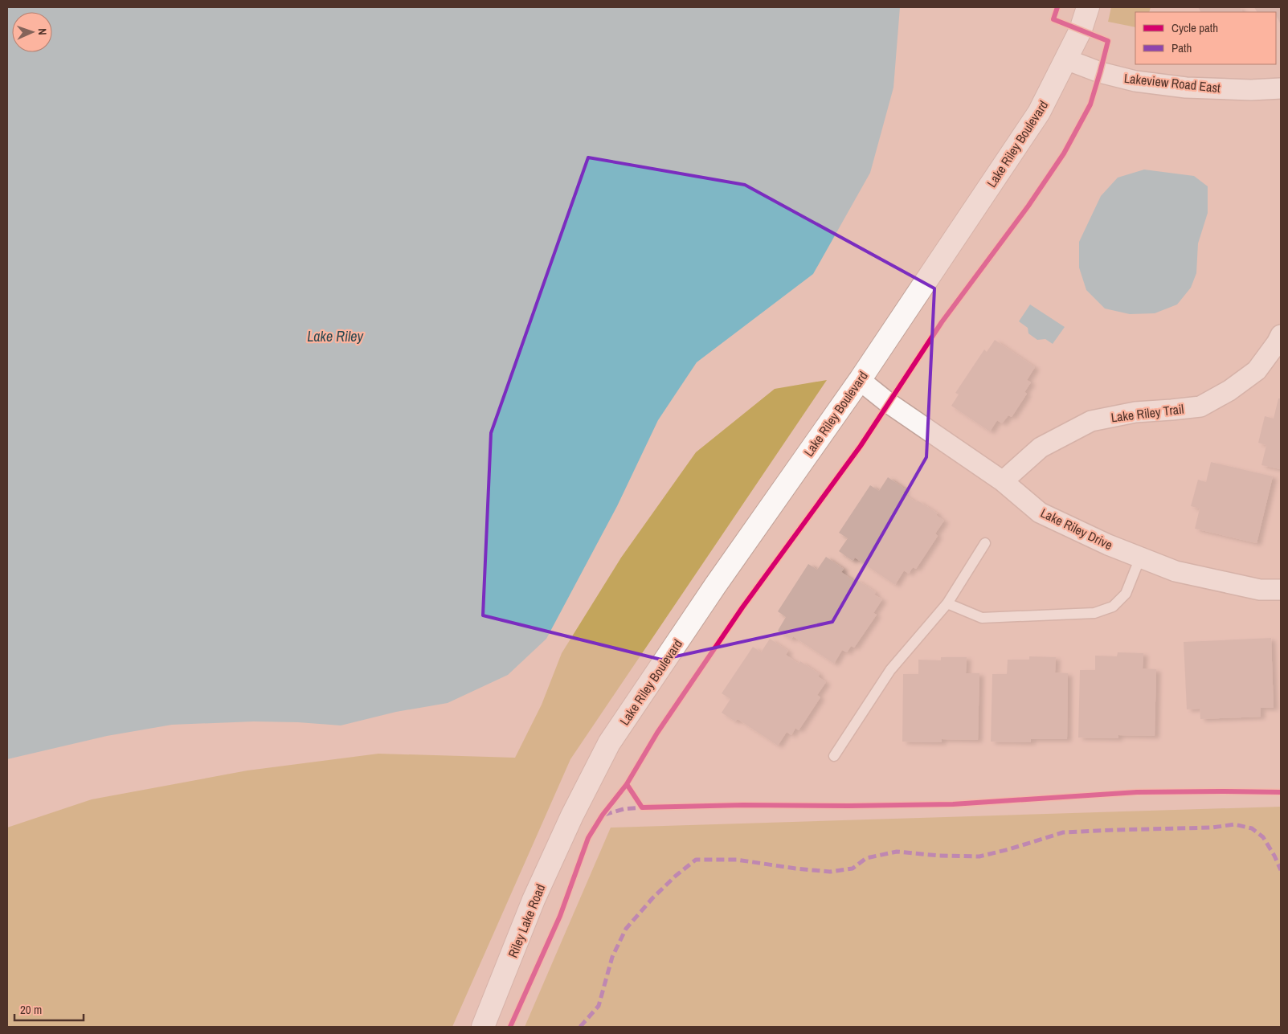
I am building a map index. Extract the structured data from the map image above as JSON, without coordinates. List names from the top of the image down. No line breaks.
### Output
{"streets":{"street":["Lakeview Road East","Lake Riley Boulevard","Lake Riley Trail","Lake Riley Drive","Riley Lake Road"]},"crossings":[["Lakeview Road East","Lake Riley Boulevard"],["Lake Riley Boulevard","Lake Riley Drive"],["Lake Riley Boulevard","Riley Lake Road"],["Lake Riley Trail","Lake Riley Drive"]],"water":["Lake Riley"],"legend":["Cycle path","Path"],"scale_bar":"20 m","north":"right"}
